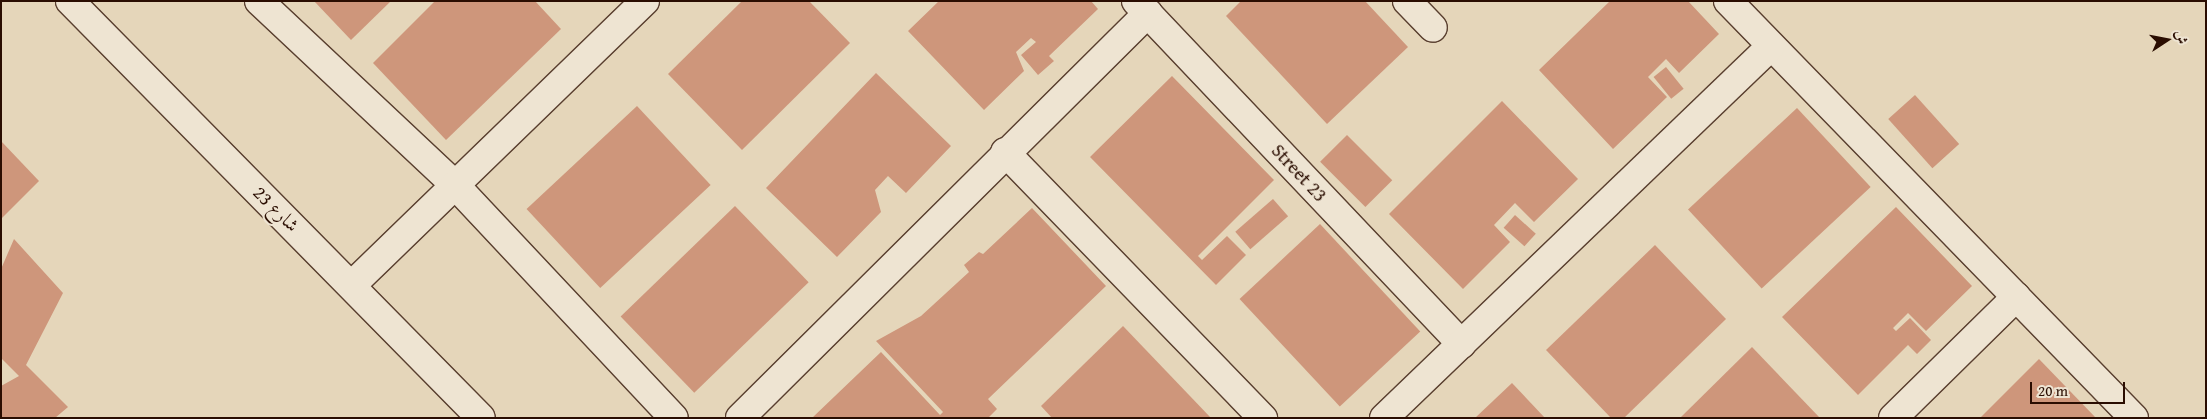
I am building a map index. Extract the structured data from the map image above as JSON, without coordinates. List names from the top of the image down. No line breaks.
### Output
{"streets":{"street":["Street 23","شارع 23"]},"scale_bar":"20 m","north":"right"}
